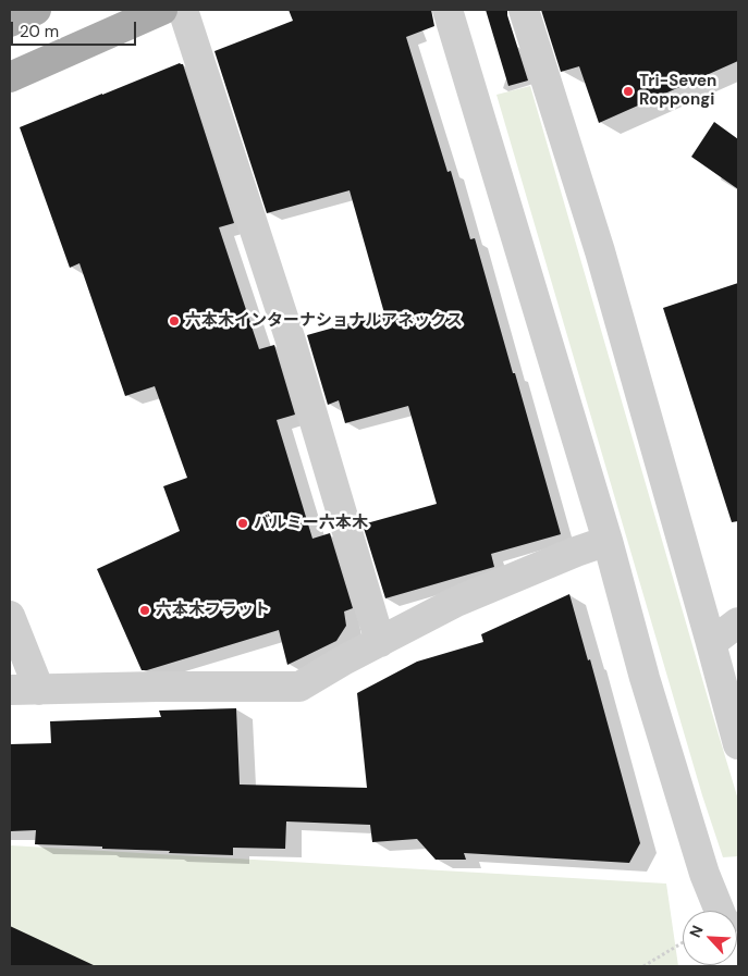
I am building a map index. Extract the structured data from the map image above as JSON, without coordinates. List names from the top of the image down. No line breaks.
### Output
{"places":["Tri-Seven Roppongi","六本木インターナショナルアネックス","バルミー六本木","六本木フラット"],"scale_bar":"20 m","north":"top left"}
